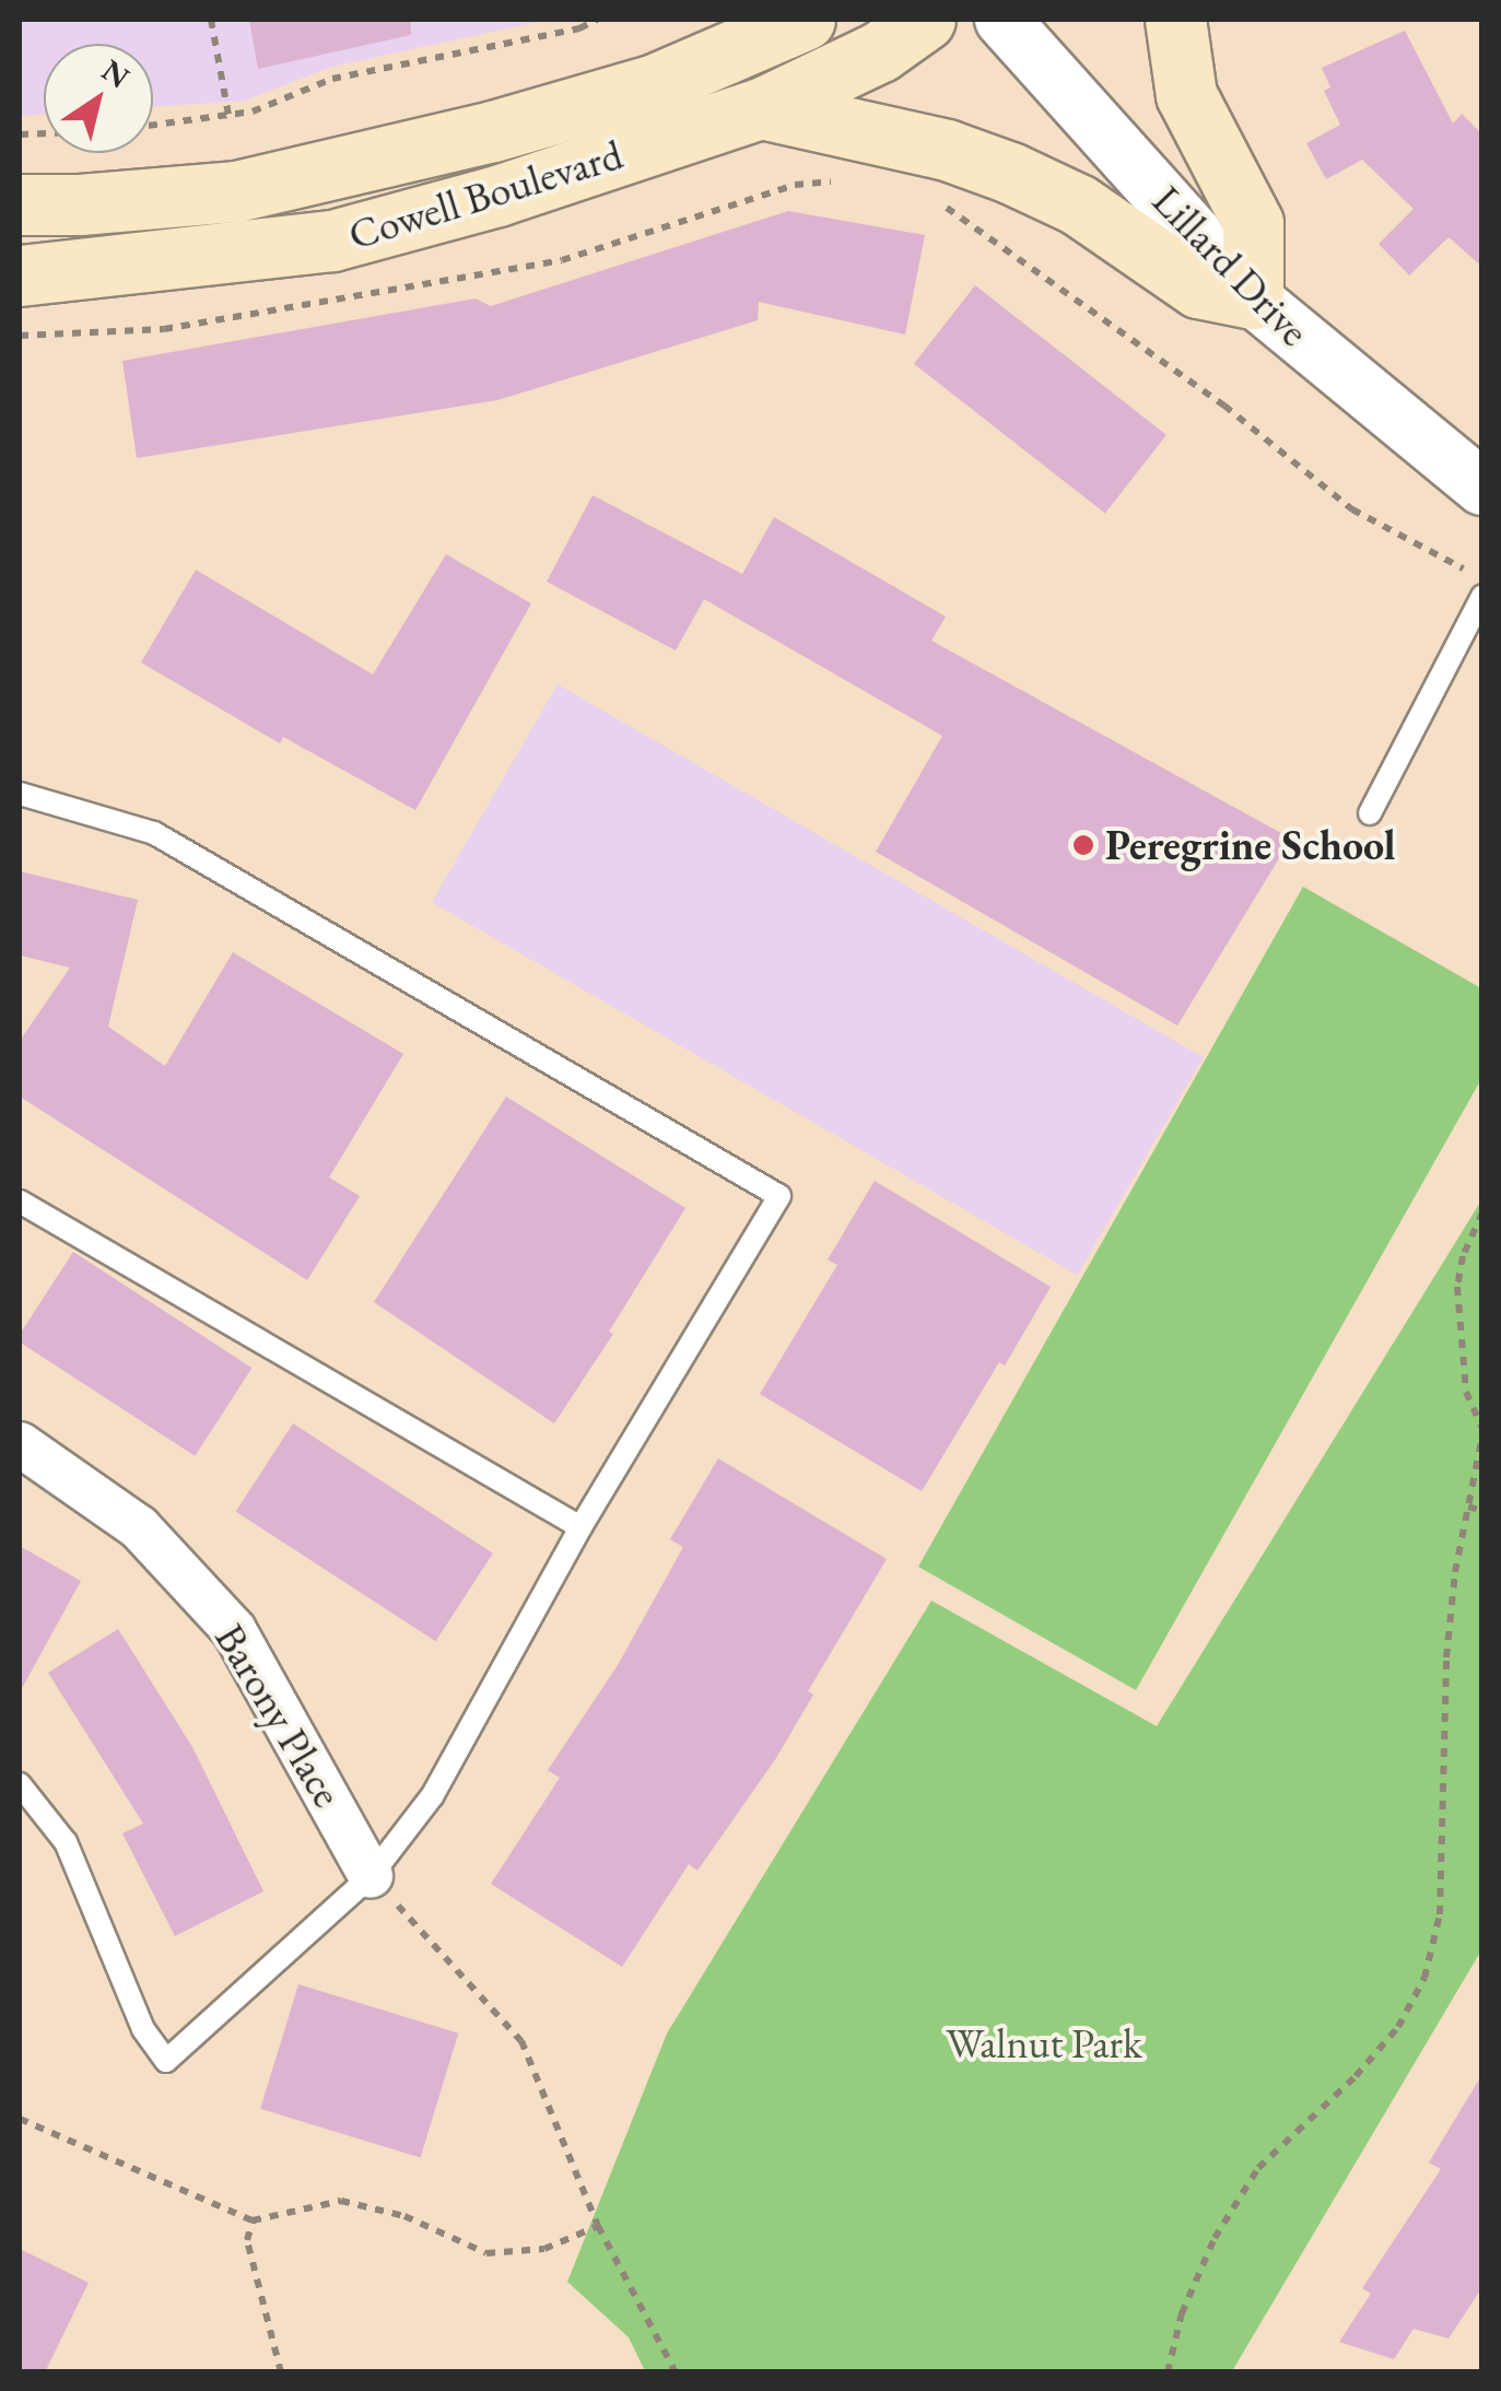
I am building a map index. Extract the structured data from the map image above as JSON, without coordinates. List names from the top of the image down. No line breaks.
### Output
{"streets":{"main road":["Cowell Boulevard"],"street":["Lillard Drive","Barony Place"]},"parks":["Walnut Park"],"places":["Peregrine School"],"north":"top right"}
